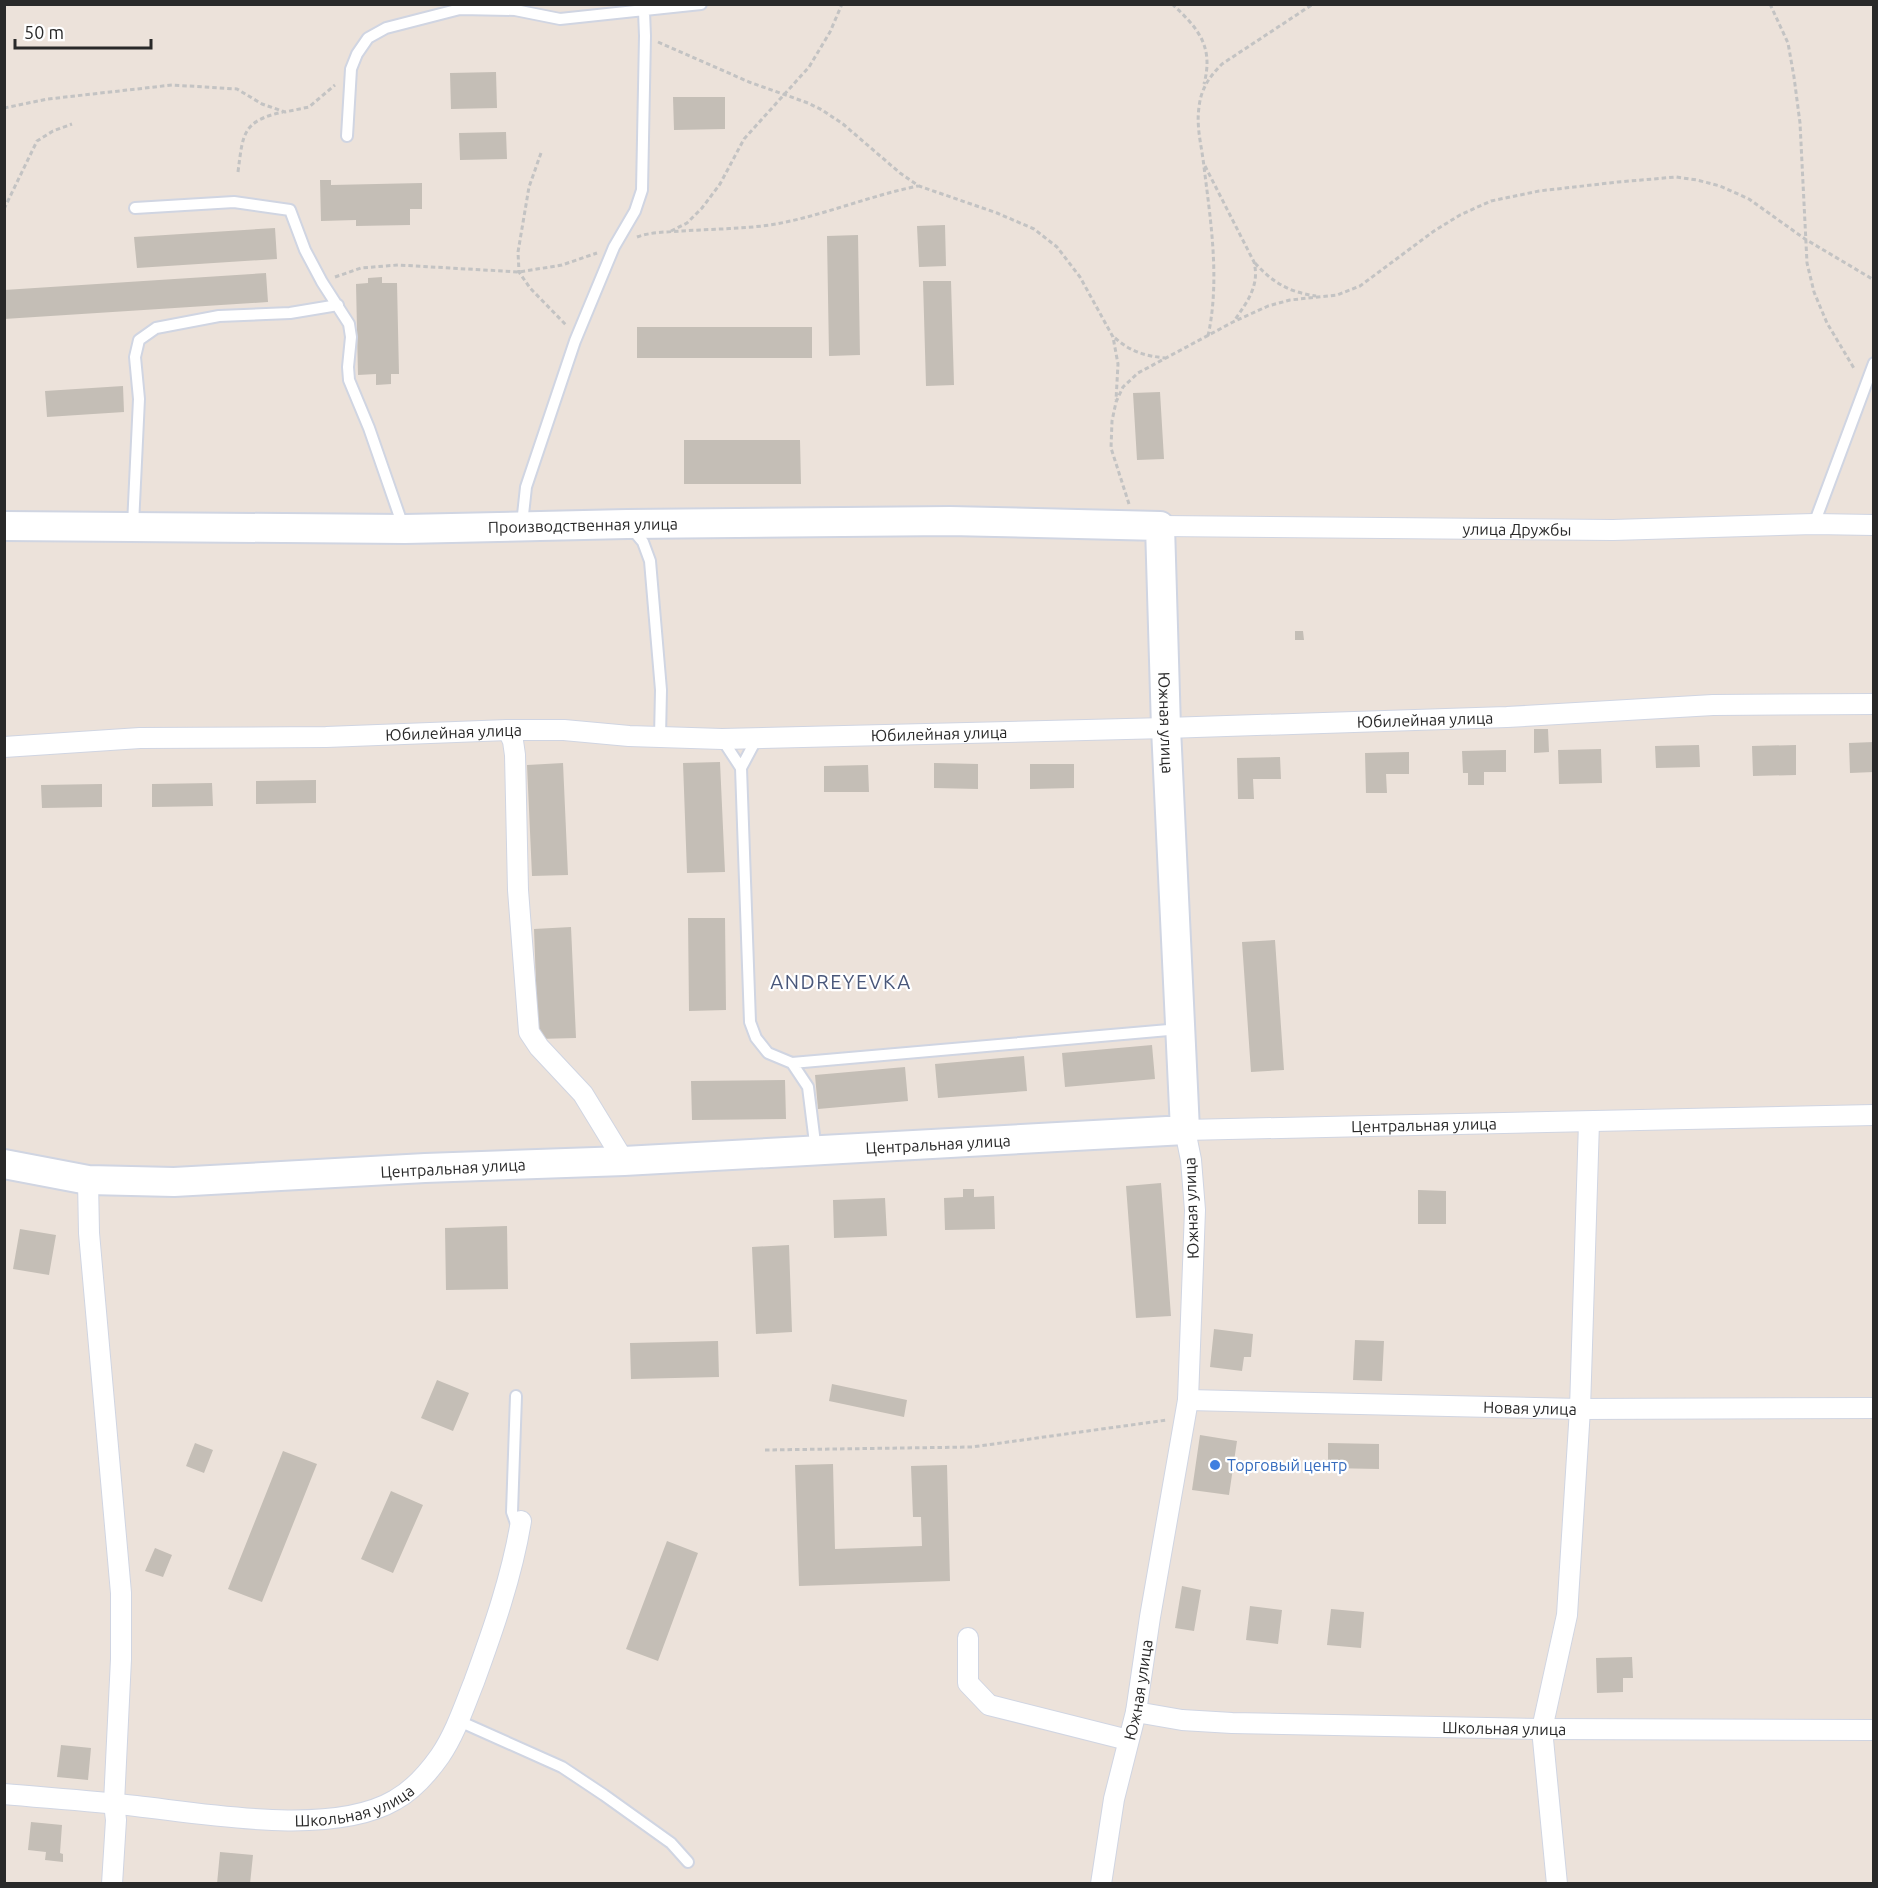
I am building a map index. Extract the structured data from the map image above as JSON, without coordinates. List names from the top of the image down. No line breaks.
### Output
{"streets":{"street":["Производственная улица","улица Дружбы","Юбилейная улица","Южная улица","Центральная улица","Новая улица","Школьная улица"]},"crossings":[["Производственная улица","улица Дружбы"],["Производственная улица","Южная улица"],["улица Дружбы","Южная улица"],["Юбилейная улица","Южная улица"],["Южная улица","Центральная улица"],["Южная улица","Новая улица"],["Южная улица","Школьная улица"]],"districts":["ANDREYEVKA"],"places":["Торговый центр"],"scale_bar":"50 m"}
